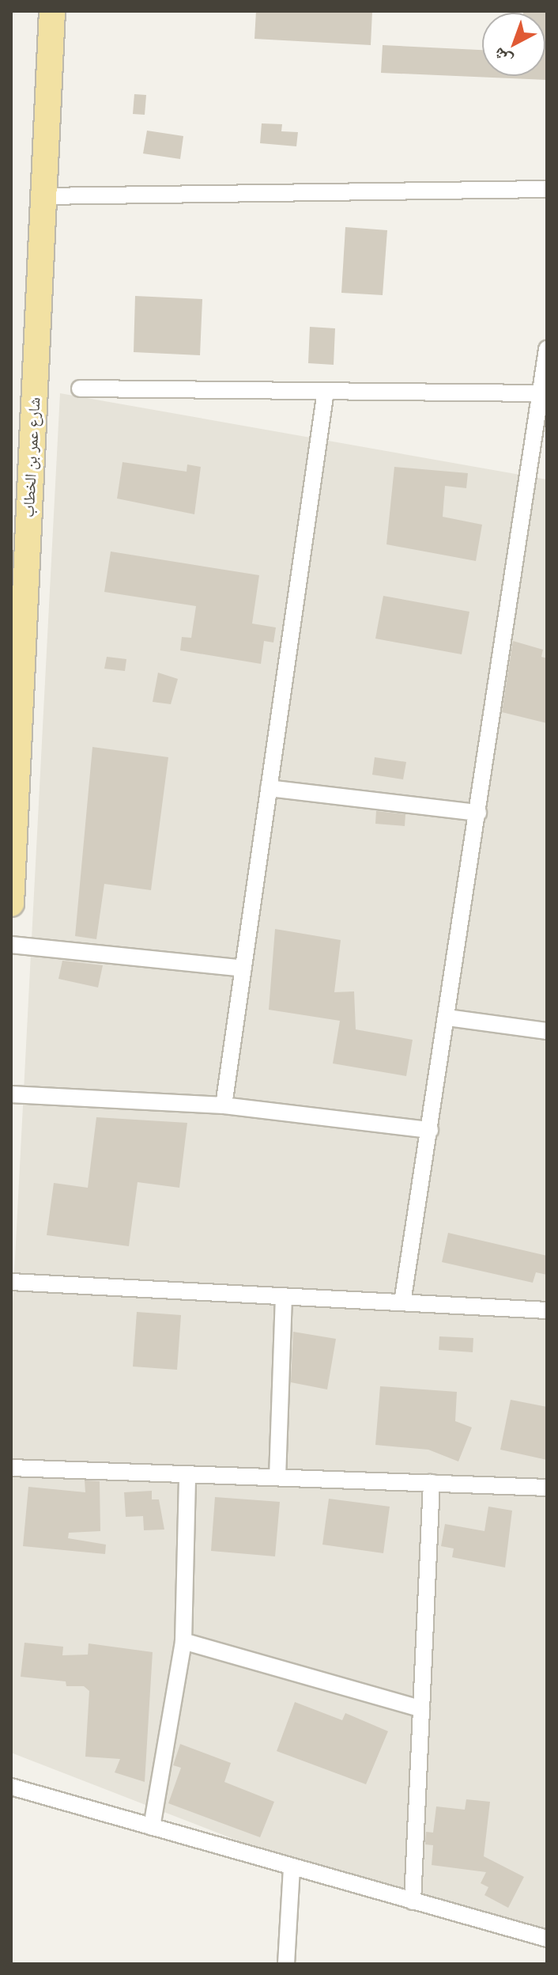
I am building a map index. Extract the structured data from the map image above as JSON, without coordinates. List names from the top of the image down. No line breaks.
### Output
{"streets":{"main road":["شارع عمر بن الخطاب"]},"north":"bottom left"}
